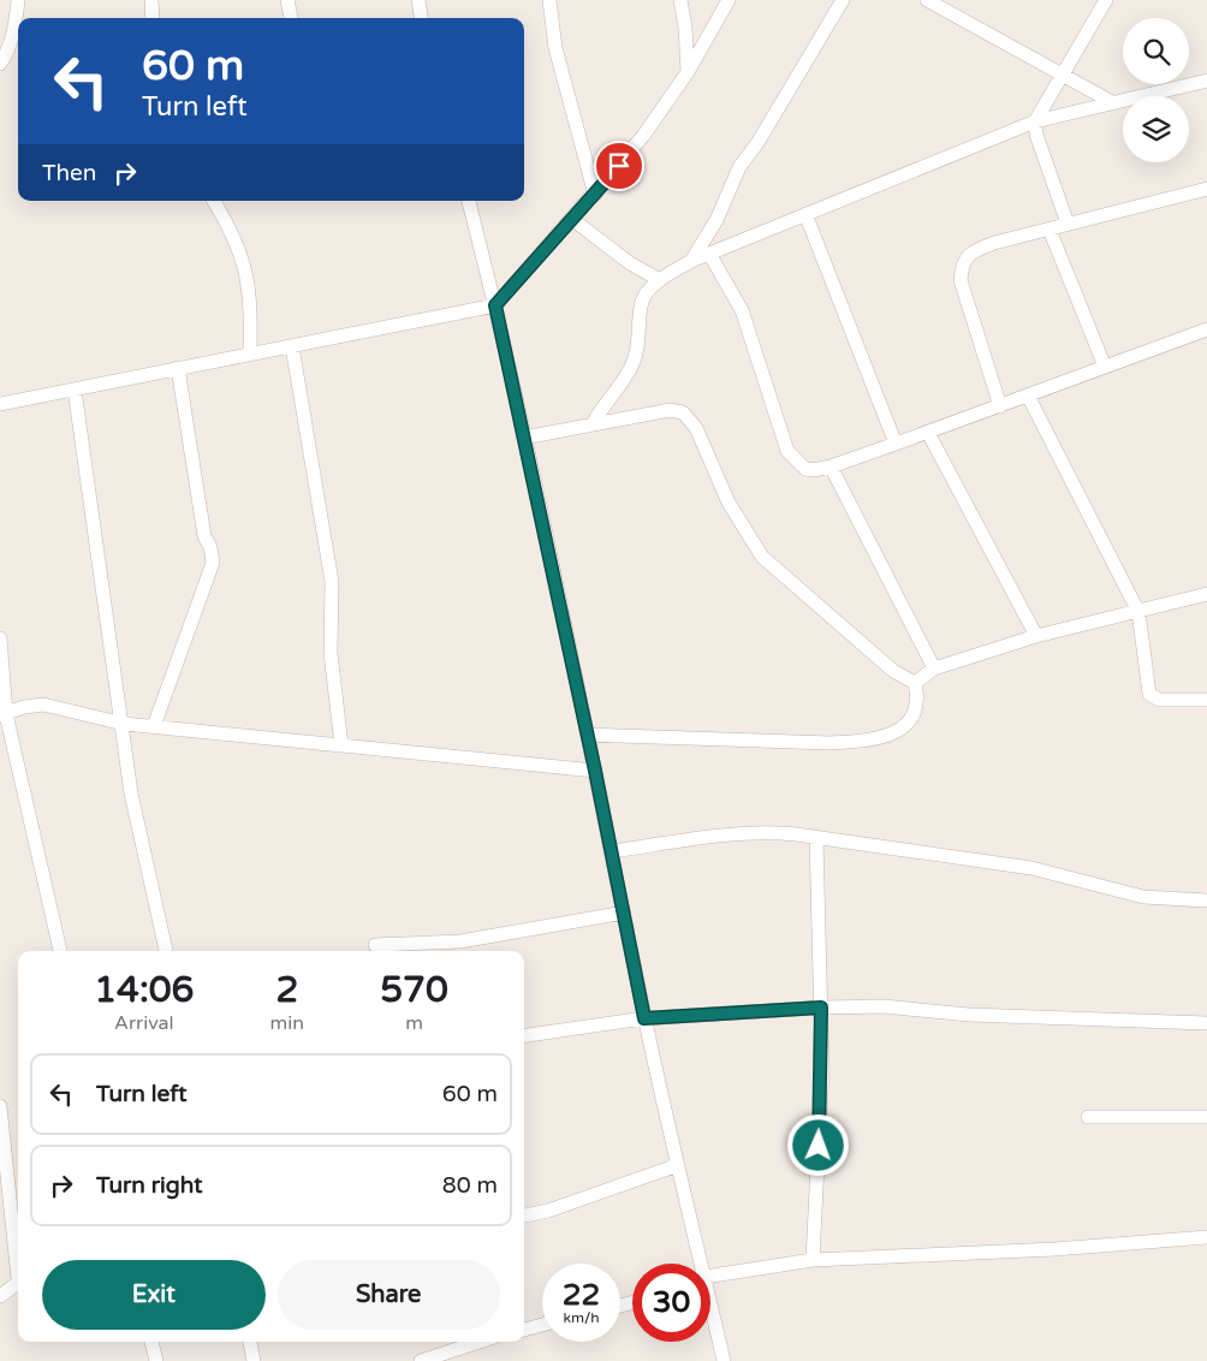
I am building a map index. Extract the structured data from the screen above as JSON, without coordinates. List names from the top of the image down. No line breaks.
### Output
{"page":{"turn":["60 m","Turn left"],"then":"Then","eta":["14:06","Arrival","2","min","570","m"],"list":[{"name":"Turn left","value":"60 m"},{"name":"Turn right","value":"80 m"}],"buttons":["Exit","Share"],"speed":"22 km/h","limit":"30"}}
